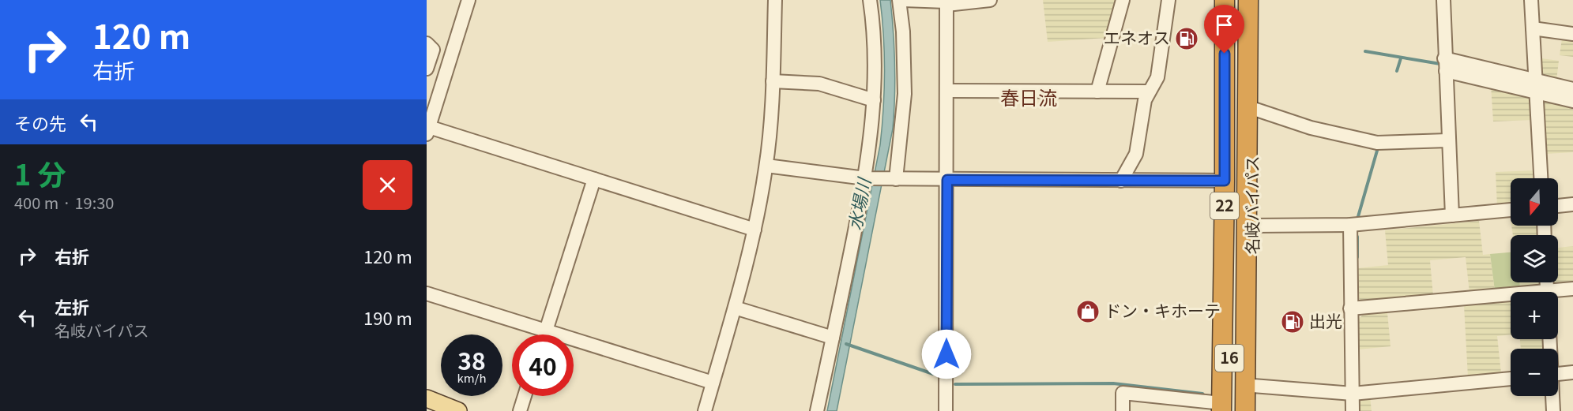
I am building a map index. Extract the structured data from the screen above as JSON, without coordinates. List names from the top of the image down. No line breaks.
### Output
{"streets":{"highway":["名岐バイパス","22","16"]},"crossings":[["名岐バイパス","16"]],"districts":["春日流"],"water":["水場川"],"places":{"fuel station":["エネオス","出光"],"shop":["ドン・キホーテ"]},"north":"bottom","page":{"turn":["120 m","右折"],"then":"その先","heading":["1 分","400 m · 19:30"],"map_buttons":["+","−"],"list":[{"name":"右折","value":"120 m"},{"name":"左折","note":"名岐バイパス","value":"190 m"}],"speed":"38 km/h","limit":"40"}}
